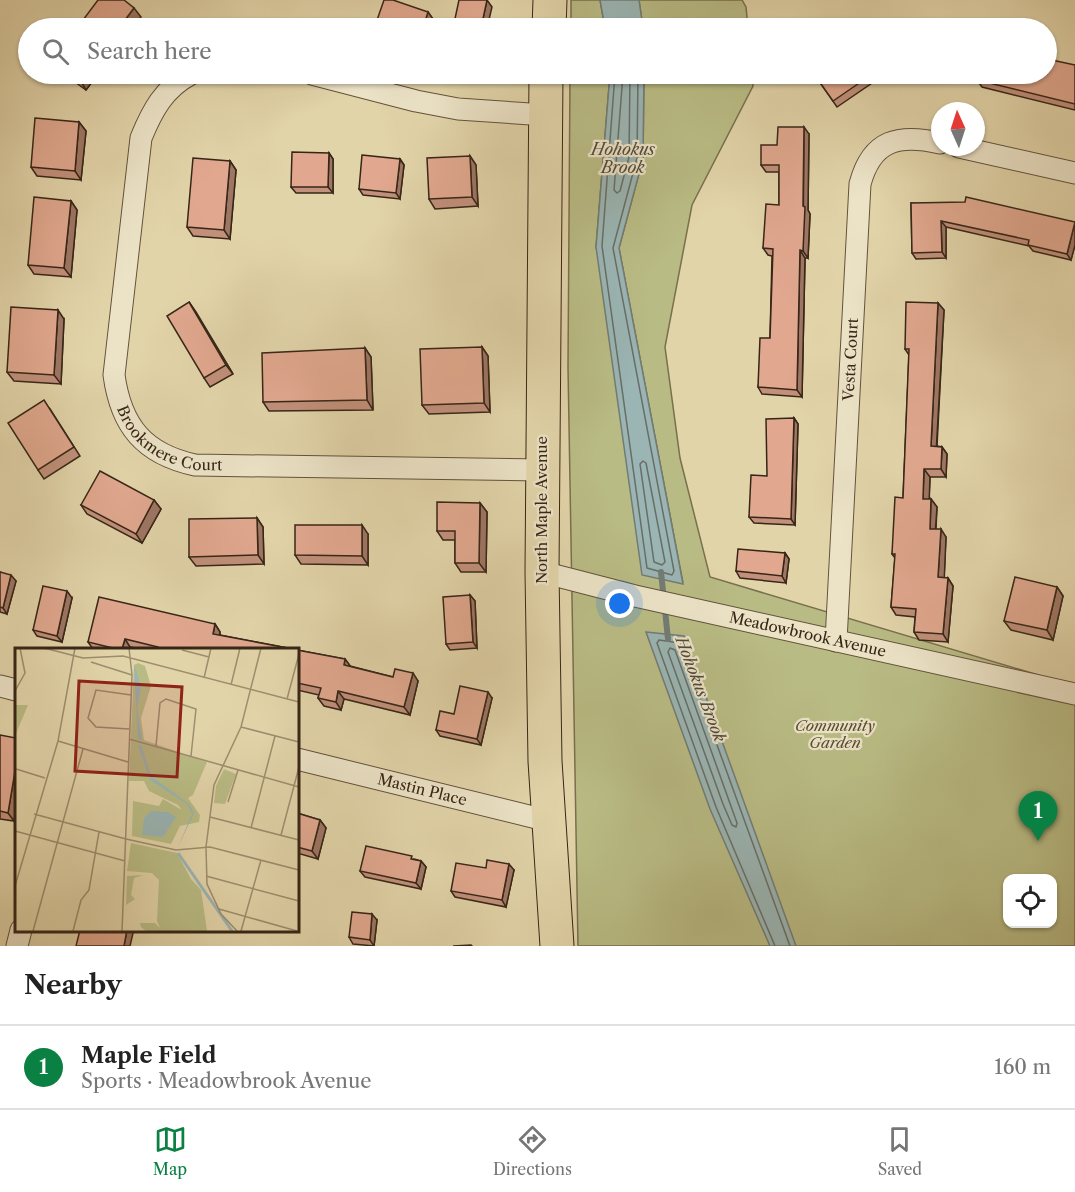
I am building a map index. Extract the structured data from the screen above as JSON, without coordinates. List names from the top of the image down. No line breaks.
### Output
{"streets":{"main road":["North Maple Avenue"],"street":["Vesta Court","Brookmere Court","Meadowbrook Avenue","Mastin Place"]},"crossings":[["Vesta Court","Meadowbrook Avenue"],["Brookmere Court","North Maple Avenue"],["North Maple Avenue","Meadowbrook Avenue"],["North Maple Avenue","Mastin Place"]],"water":["Hohokus Brook"],"parks":["Community Garden"],"north":"top","page":{"search":"Search here","pins":"1","heading":"Nearby","list":[{"mark":"1","name":"Maple Field","note":"Sports · Meadowbrook Avenue","value":"160 m"}],"nav":["Map","Directions","Saved"]}}
